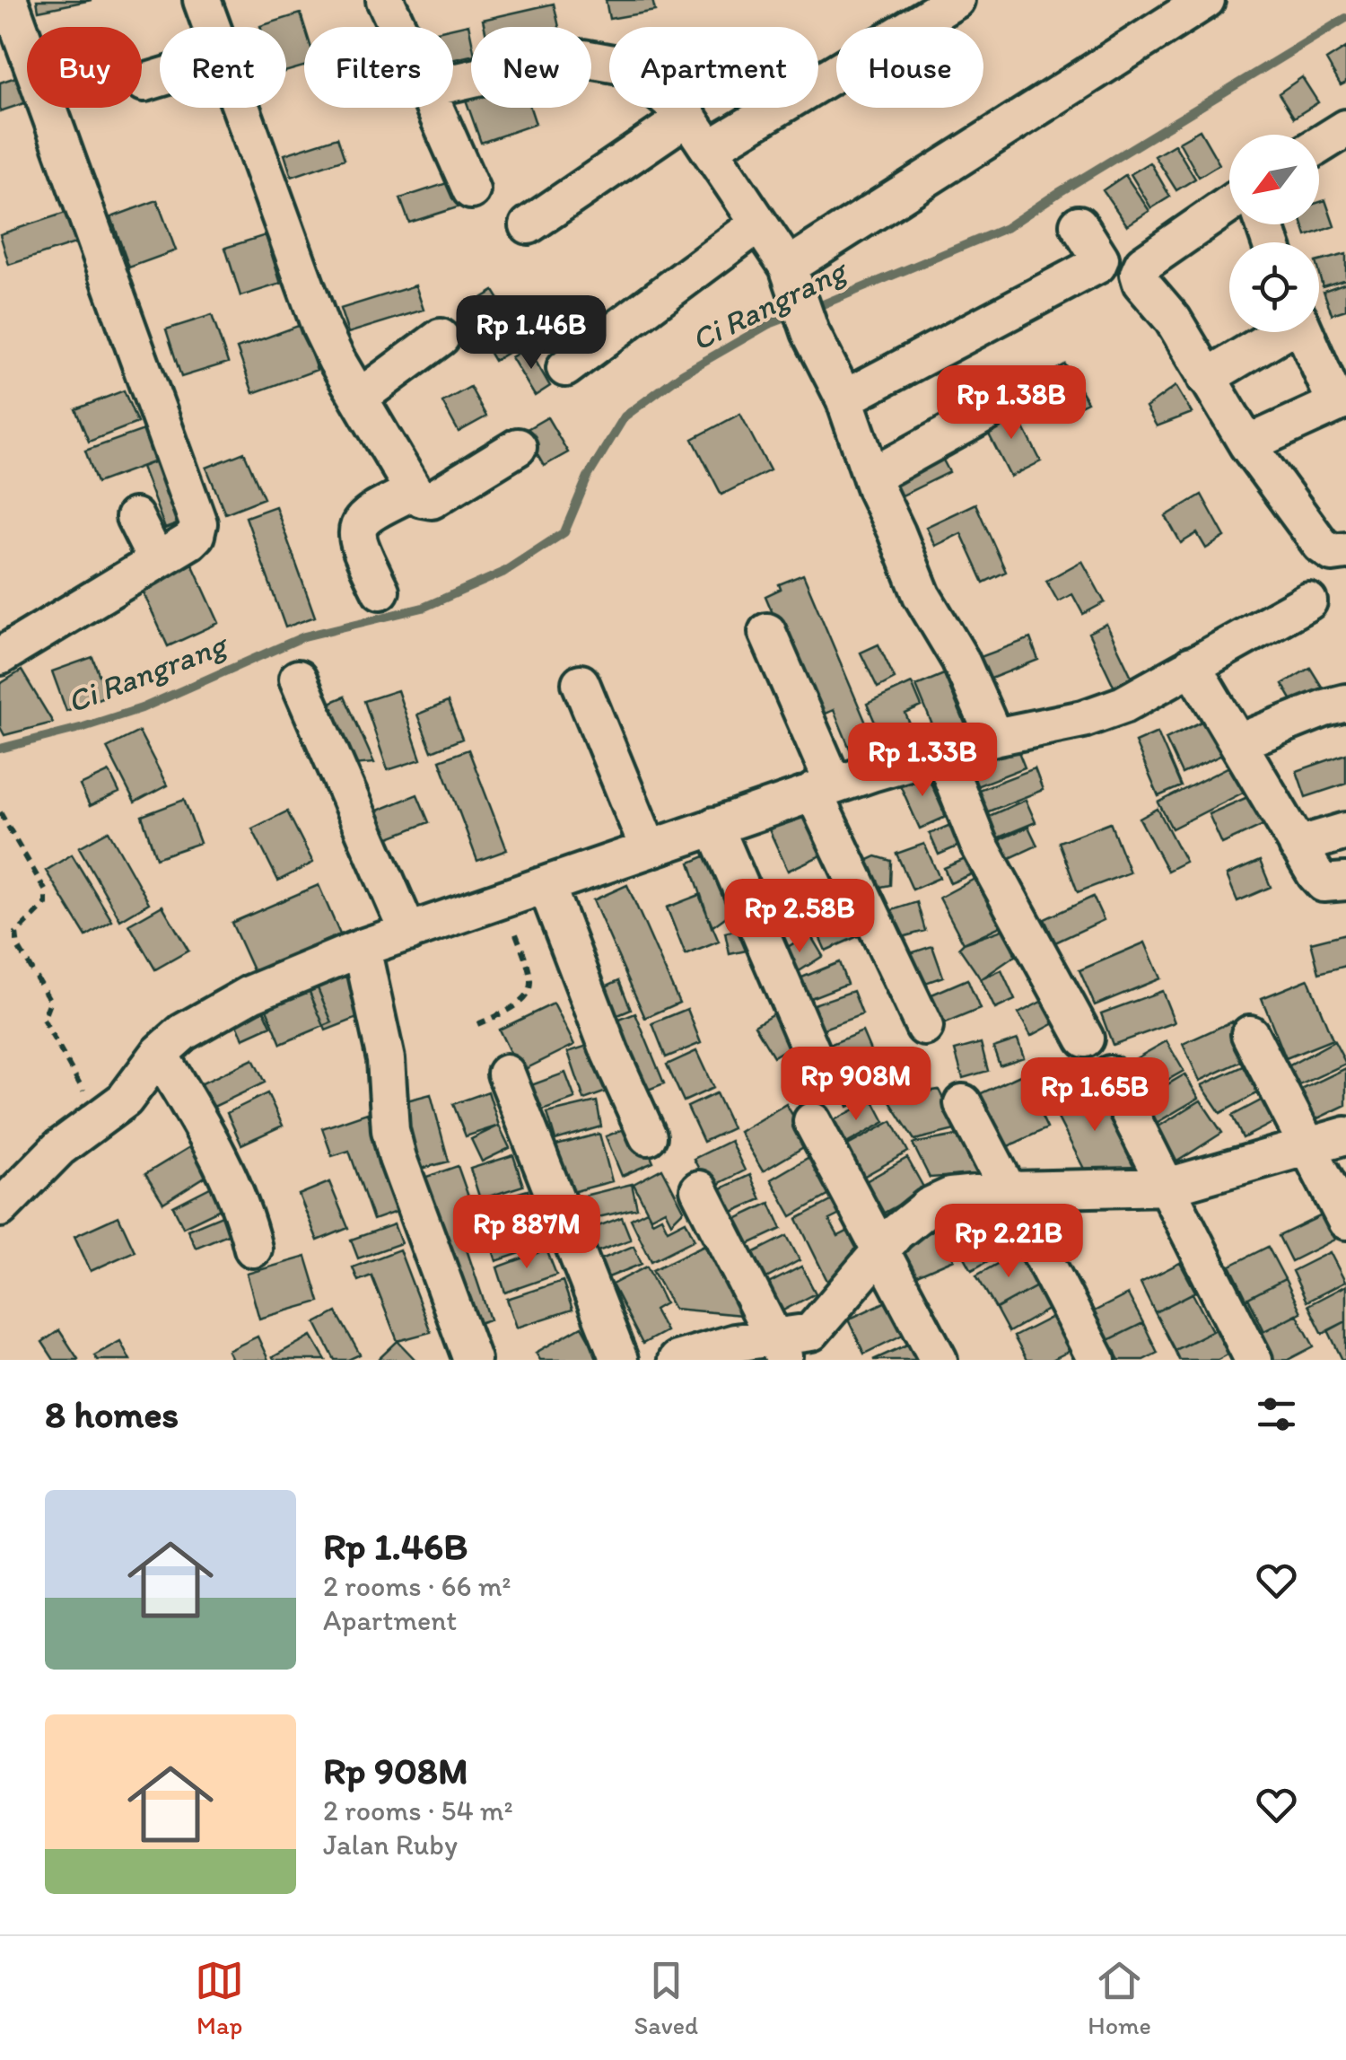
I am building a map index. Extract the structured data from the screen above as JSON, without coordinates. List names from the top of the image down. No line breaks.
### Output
{"water":["Ci Rangrang"],"north":"bottom left","page":{"chip":["Buy","Rent","Filters","New","Apartment","House"],"price":["Rp 1.46B","Rp 1.38B","Rp 1.33B","Rp 2.58B","Rp 908M","Rp 1.65B","Rp 887M","Rp 2.21B"],"heading":"8 homes","list":[{"name":"Rp 1.46B","note":"2 rooms · 66 m² · Apartment"},{"name":"Rp 908M","note":"2 rooms · 54 m² · Jalan Ruby"}],"tabs":["Map","Saved","Home"]}}
